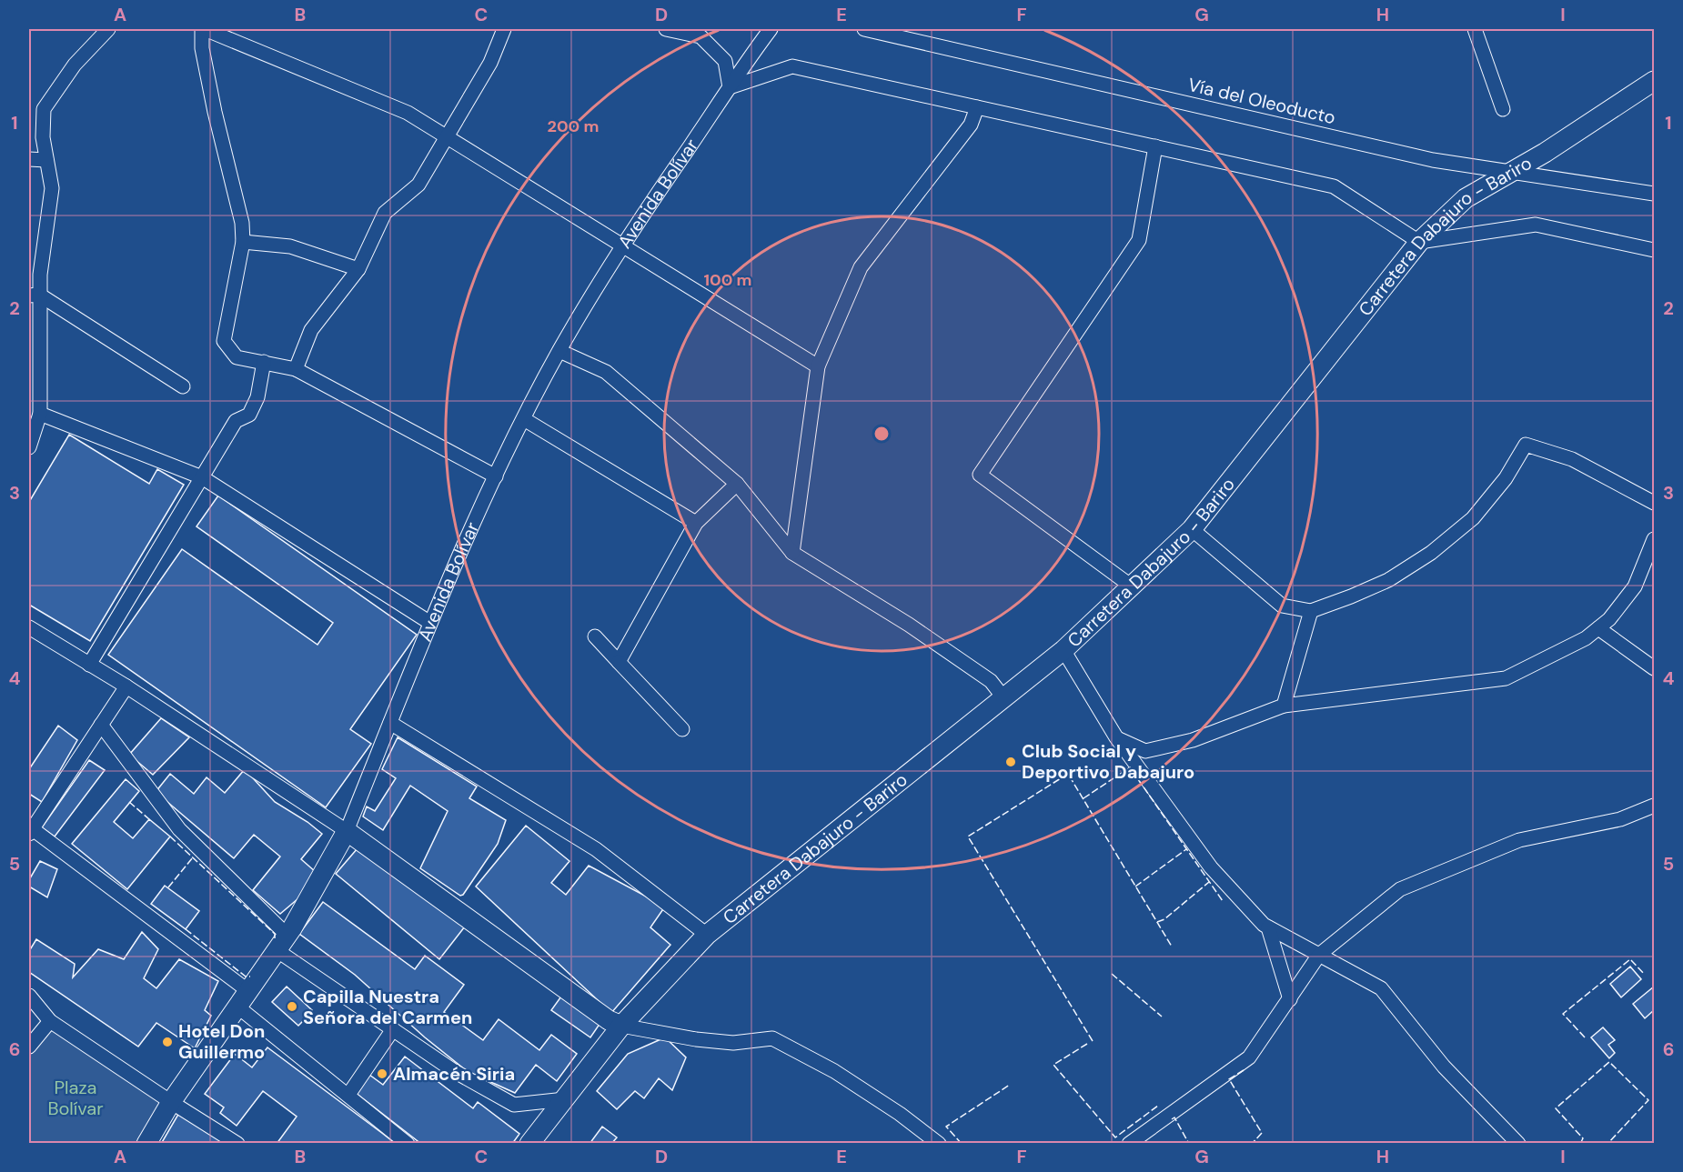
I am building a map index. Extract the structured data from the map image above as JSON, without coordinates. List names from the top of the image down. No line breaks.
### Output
{"streets":{"street":["Vía del Oleoducto","Avenida Bolívar","Carretera Dabajuro - Bariro"]},"crossings":[["Vía del Oleoducto","Carretera Dabajuro - Bariro"]],"parks":["Plaza Bolívar"],"places":["Club Social y Deportivo Dabajuro","Capilla Nuestra Señora del Carmen","Hotel Don Guillermo","Almacén Siria"],"grid":{"columns":["A","B","C","D","E","F","G","H","I"],"rows":["1","2","3","4","5","6"]},"rings":["200 m","100 m"]}
